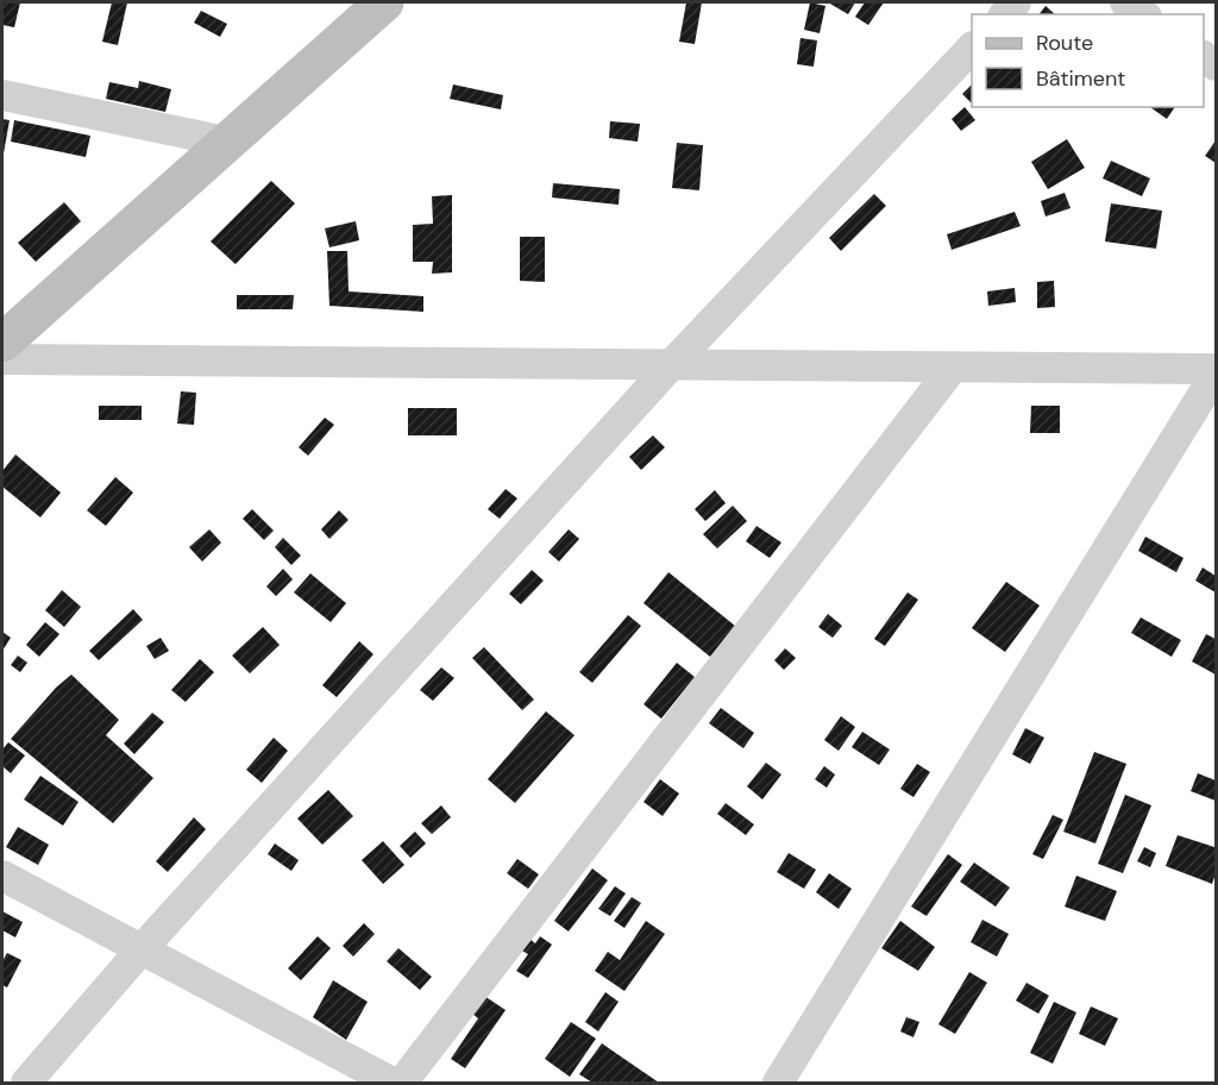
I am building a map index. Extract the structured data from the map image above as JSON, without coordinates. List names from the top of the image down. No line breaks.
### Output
{"legend":["Route","Bâtiment"]}
